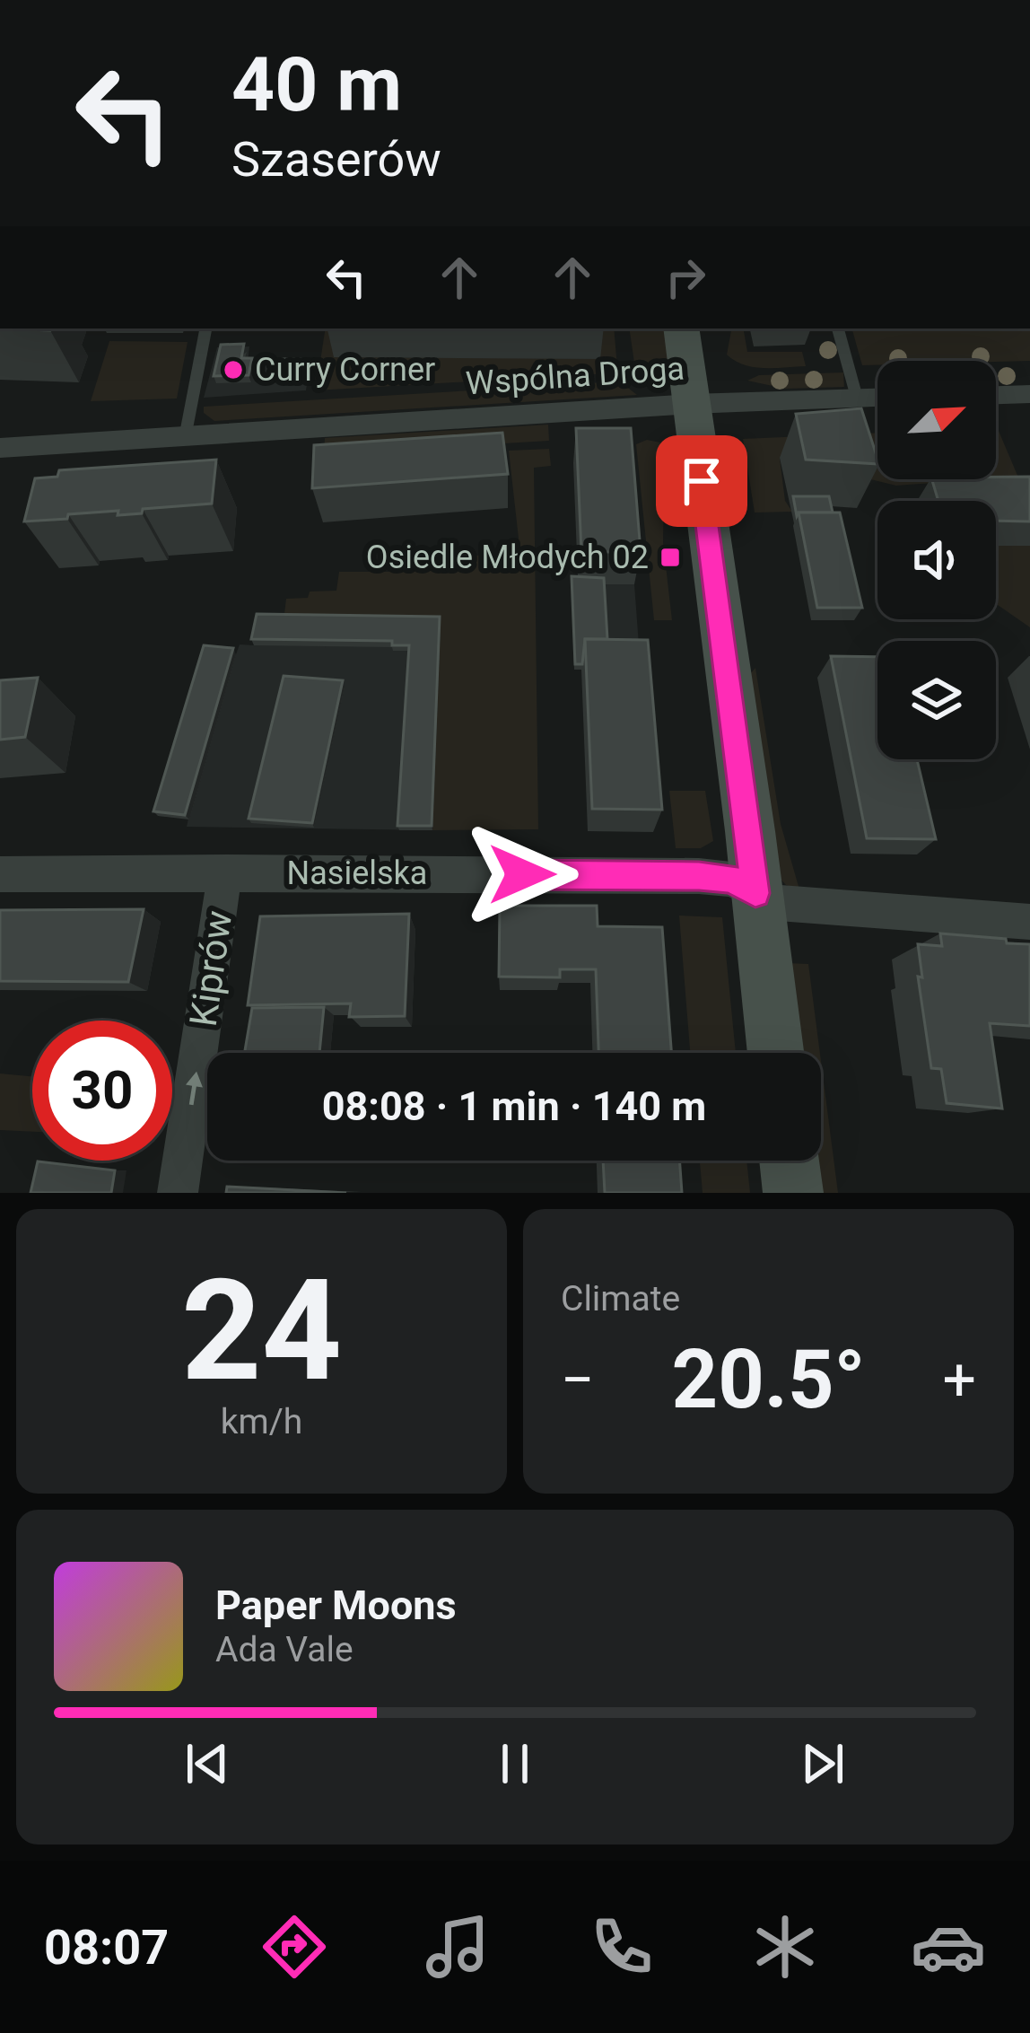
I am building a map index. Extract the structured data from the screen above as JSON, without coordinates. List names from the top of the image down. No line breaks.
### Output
{"streets":{"street":["Wspólna Droga","Nasielska","Kiprów"]},"crossings":[["Nasielska","Kiprów"]],"one_way":["Kiprów"],"places":{"other":["Curry Corner"],"transit":["Osiedle Młodych 02"]},"north":"top right","page":{"turn":["40 m","Szaserów"],"limit":"30","trip":"08:08 · 1 min · 140 m","tile":[["24","km/h"],"Climate"],"heat":["−","20.5°","+"],"song":["Paper Moons","Ada Vale"],"tabs":"08:07"}}
